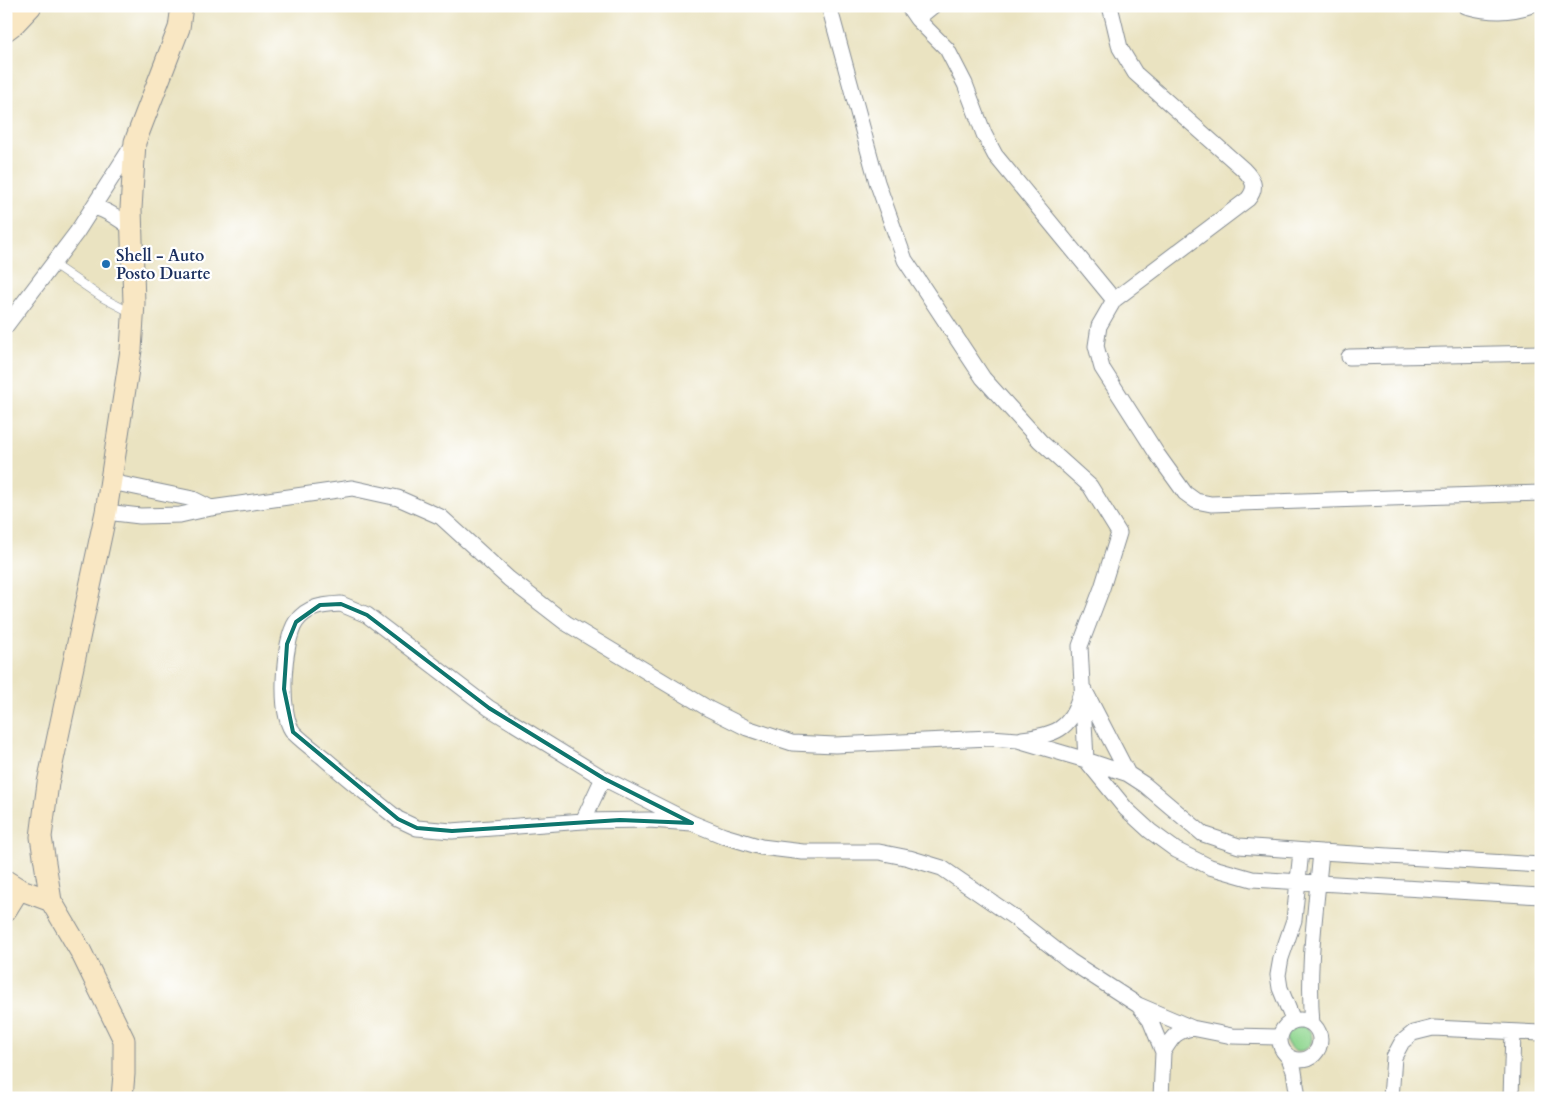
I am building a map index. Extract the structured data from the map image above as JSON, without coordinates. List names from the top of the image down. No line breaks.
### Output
{"places":["Shell - Auto Posto Duarte"]}
